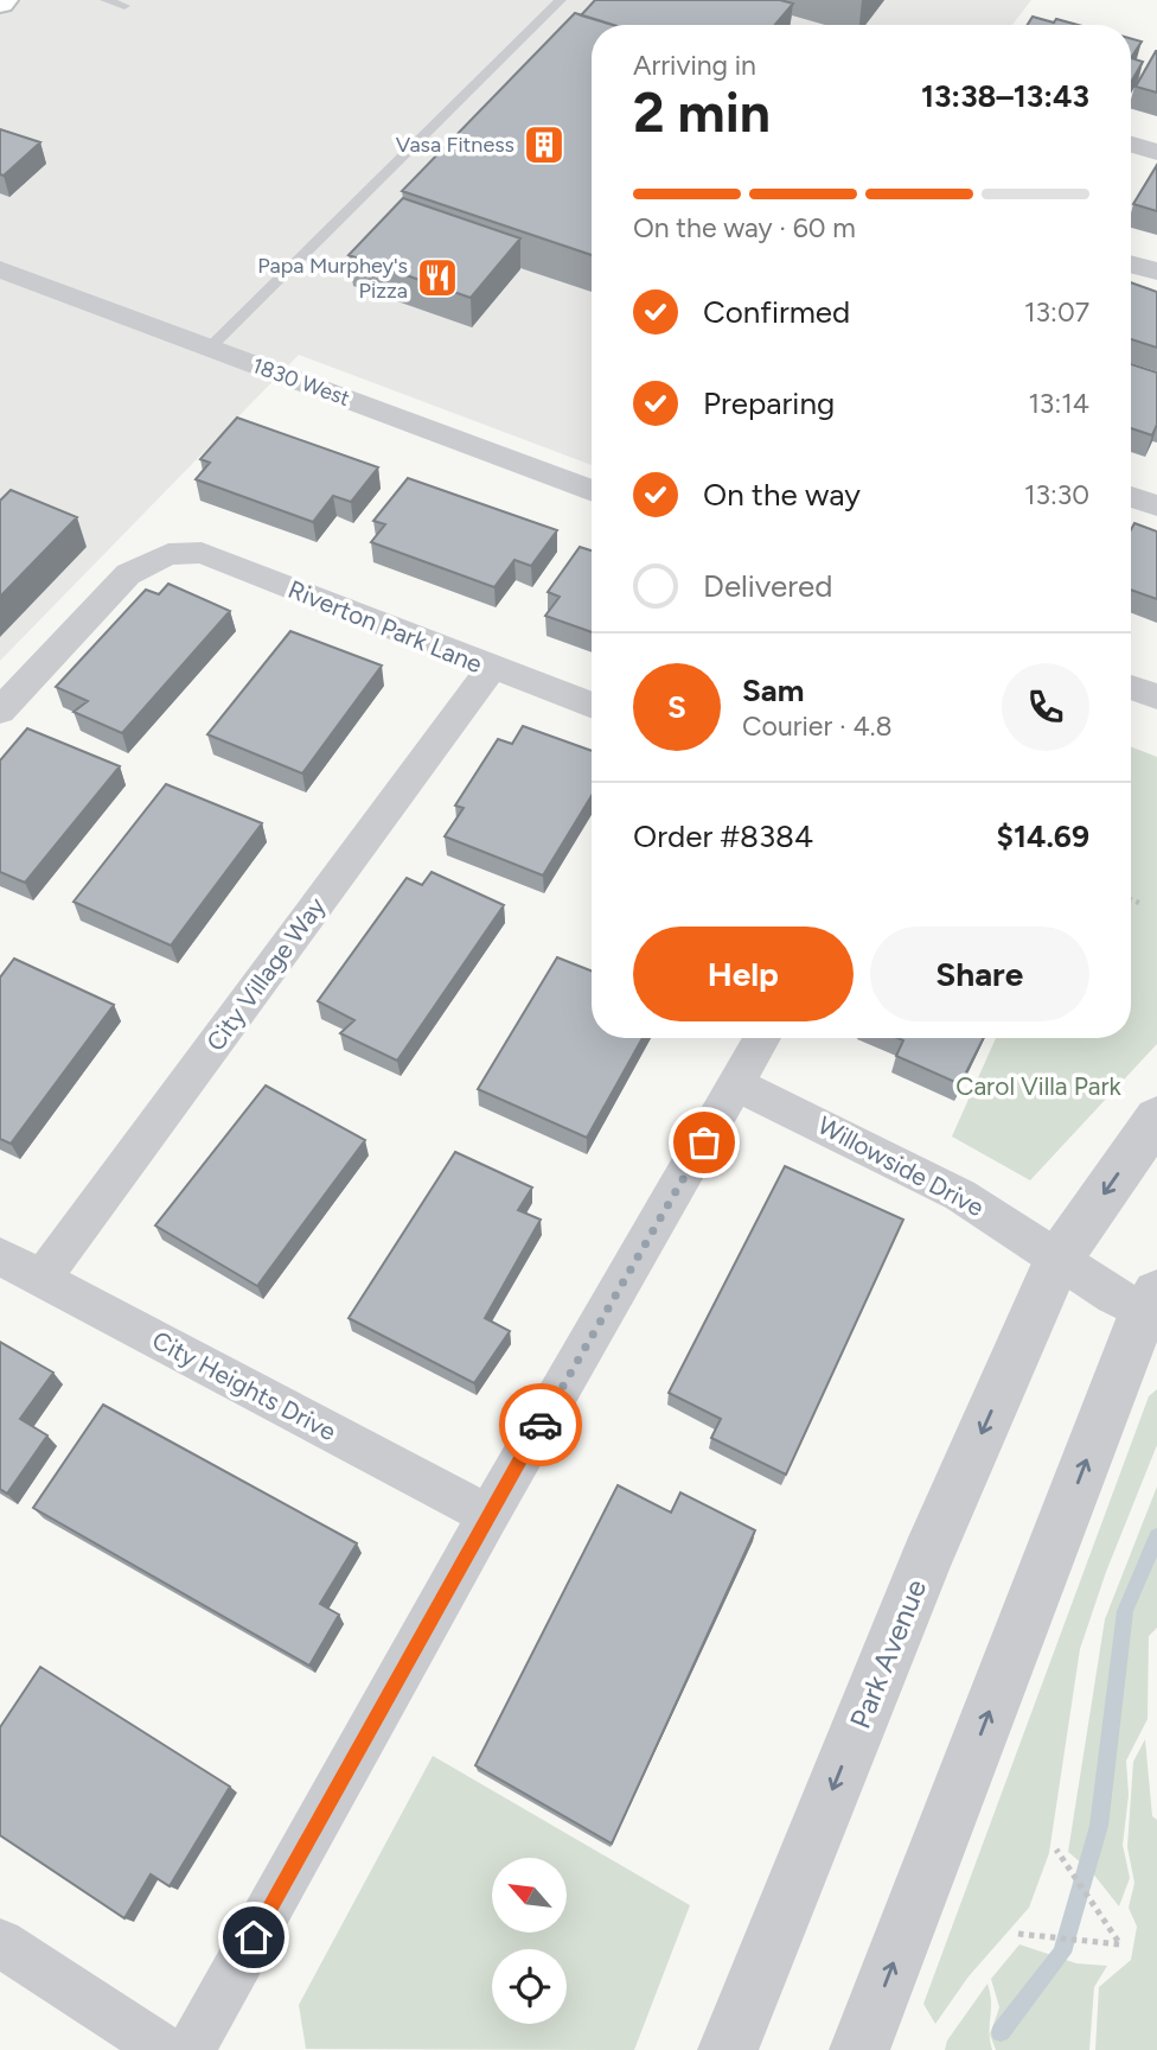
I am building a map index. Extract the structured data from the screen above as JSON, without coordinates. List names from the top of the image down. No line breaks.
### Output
{"streets":{"street":["1830 West","Riverton Park Lane","City Village Way","Willowside Drive","City Heights Drive","Park Avenue"]},"crossings":[["Riverton Park Lane","City Village Way"],["City Village Way","City Heights Drive"],["Willowside Drive","Park Avenue"]],"parks":["Carol Villa Park"],"places":{"building":["Vasa Fitness"],"restaurant":["Papa Murphey's Pizza"]},"north":"top left","page":{"heading":["2 min","Arriving in","13:38–13:43"],"panel":["Sam","Courier · 4.8","Order #8384","$14.69"],"bar":"On the way · 60 m","list":[["Confirmed","13:07"],["Preparing","13:14"],["On the way","13:30"],"Delivered"],"round":"S","buttons":["Help","Share"]}}
